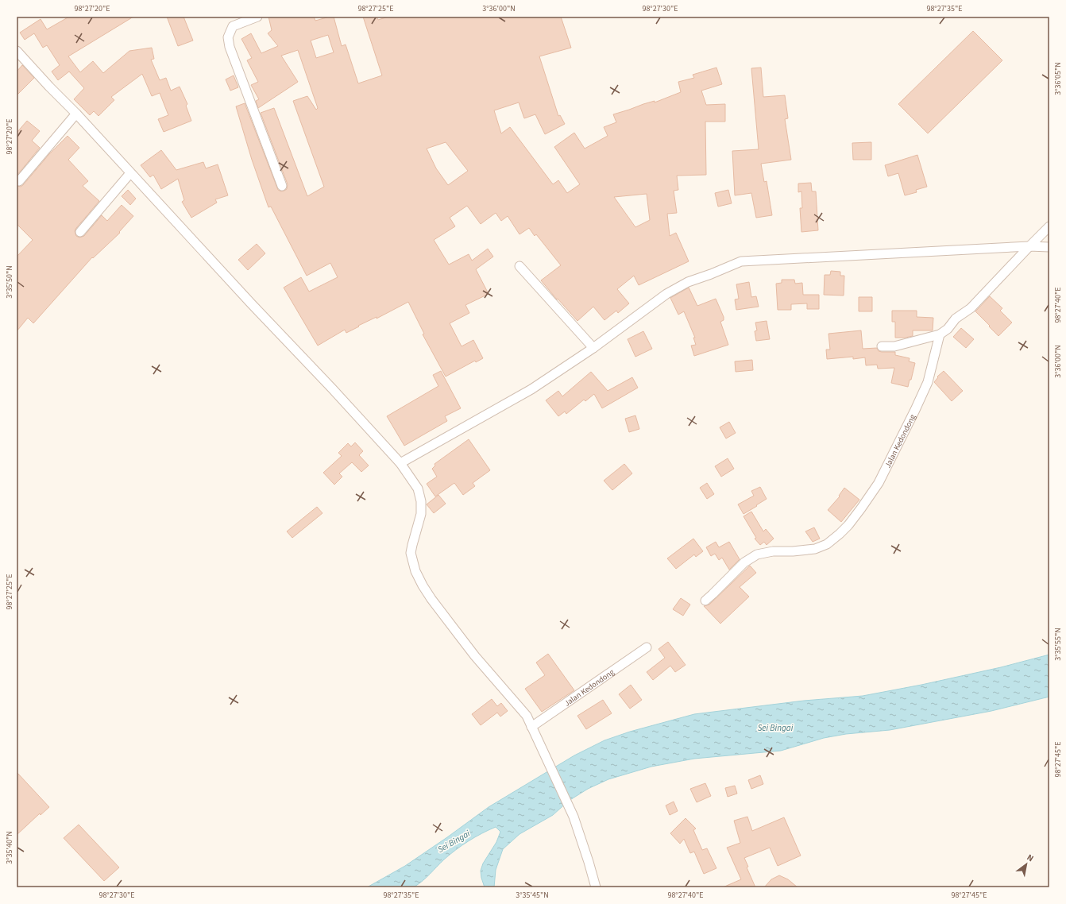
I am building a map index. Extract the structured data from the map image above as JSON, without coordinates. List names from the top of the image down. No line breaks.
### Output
{"streets":{"street":["Jalan Kedondong"]},"water":["Sei Bingai"],"north":"top right","coordinates":["98°27'20\"E","98°27'25\"E","3°36'00\"N","98°27'30\"E","98°27'35\"E","3°36'05\"N","3°35'50\"N","98°27'40\"E","3°35'55\"N","98°27'45\"E","3°35'40\"N","3°35'45\"N"]}
